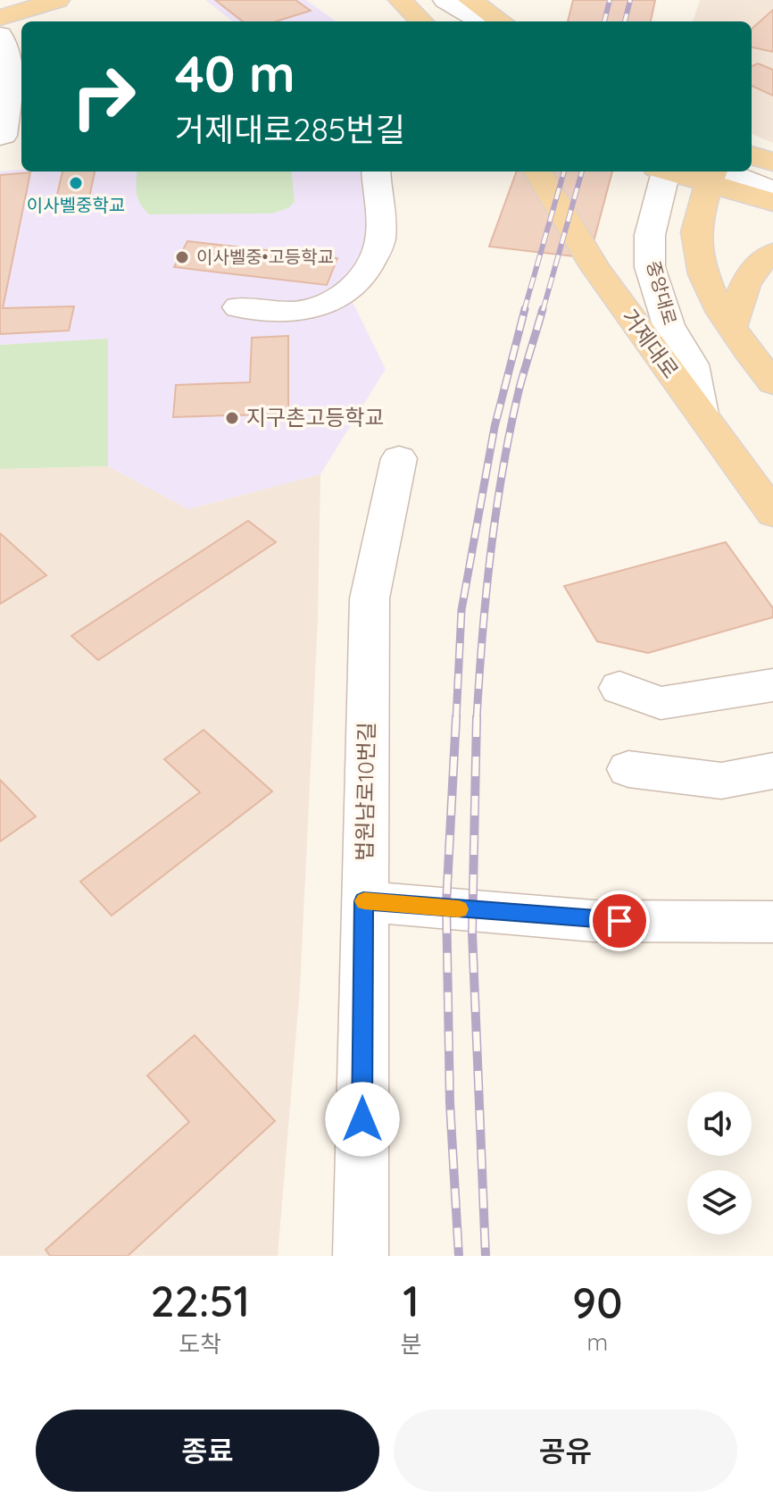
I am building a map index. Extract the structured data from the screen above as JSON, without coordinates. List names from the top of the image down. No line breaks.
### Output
{"streets":{"main road":["거제대로"],"street":["중앙대로","법원남로10번길"]},"crossings":[["중앙대로","거제대로"]],"places":["이사벨중학교","이사벨중•고등학교","지구촌고등학교"],"page":{"turn":["40 m","거제대로285번길"],"eta":["22:51","도착","1","분","90","m"],"buttons":["종료","공유"]}}
